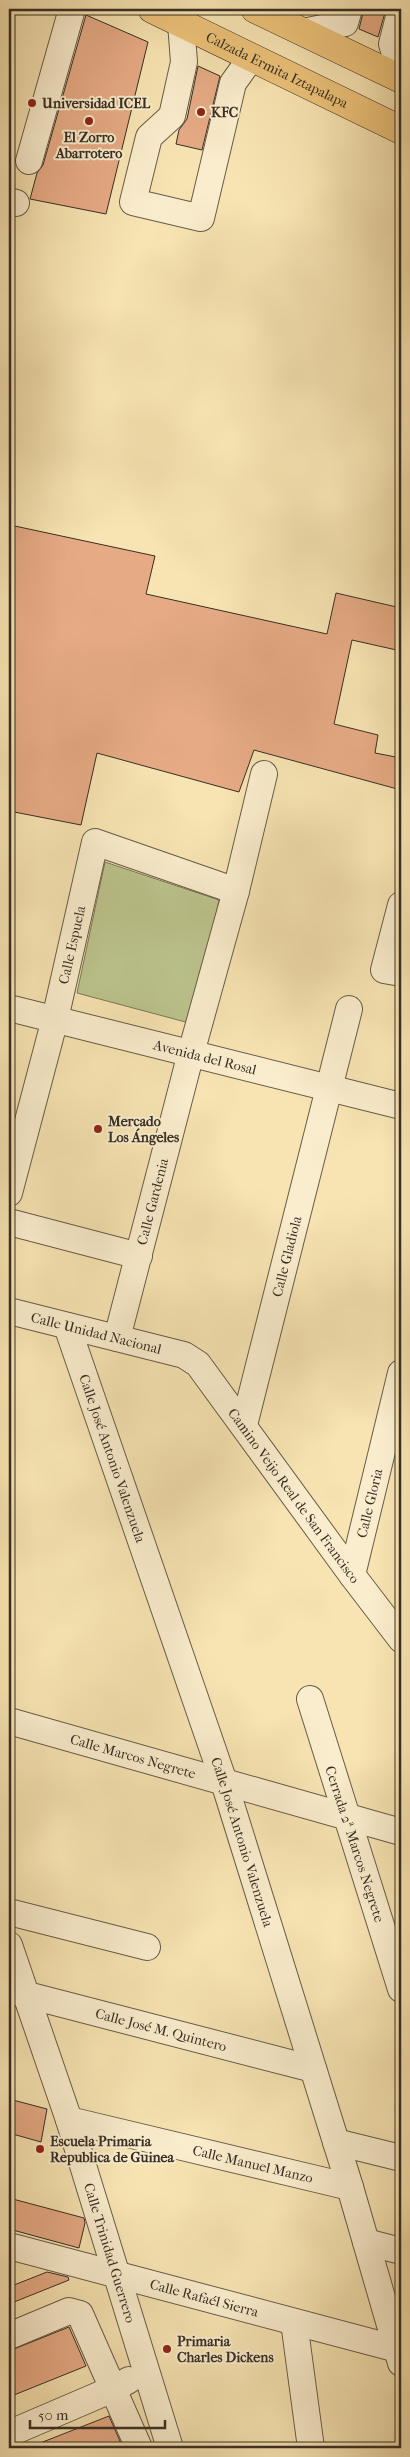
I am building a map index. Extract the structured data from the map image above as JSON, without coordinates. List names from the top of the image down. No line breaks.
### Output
{"streets":{"main road":["Calzada Ermita Iztapalapa"],"street":["Calle Espuela","Avenida del Rosal","Calle Gardenia","Calle Gladiola","Calle Unidad Nacional","Calle José Antonio Valenzuela","Camino Veijo Real de San Francisco","Calle Gloria","Calle Marcos Negrete","Cerrada 2ª Marcos Negrete","Calle José M. Quintero","Calle Manuel Manzo","Calle Trinidad Guerrero","Calle Rafaél Sierra"]},"crossings":[["Calle Espuela","Avenida del Rosal"],["Calle Espuela","Calle Gardenia"],["Avenida del Rosal","Calle Gardenia"],["Avenida del Rosal","Calle Gladiola"],["Calle Gardenia","Calle Unidad Nacional"],["Calle Gladiola","Camino Veijo Real de San Francisco"],["Calle Unidad Nacional","Calle José Antonio Valenzuela"],["Calle Unidad Nacional","Camino Veijo Real de San Francisco"],["Calle José Antonio Valenzuela","Calle Marcos Negrete"],["Calle José Antonio Valenzuela","Calle José M. Quintero"],["Calle José Antonio Valenzuela","Calle Manuel Manzo"],["Calle José Antonio Valenzuela","Calle Rafaél Sierra"],["Camino Veijo Real de San Francisco","Calle Gloria"],["Calle Marcos Negrete","Cerrada 2ª Marcos Negrete"],["Calle José M. Quintero","Calle Trinidad Guerrero"],["Calle Manuel Manzo","Calle Trinidad Guerrero"],["Calle Trinidad Guerrero","Calle Rafaél Sierra"]],"places":["Universidad ICEL","KFC","El Zorro Abarrotero","Mercado Los Ángeles","Escuela Primaria Republica de Guinea","Primaria Charles Dickens"],"scale_bar":"50 m"}
